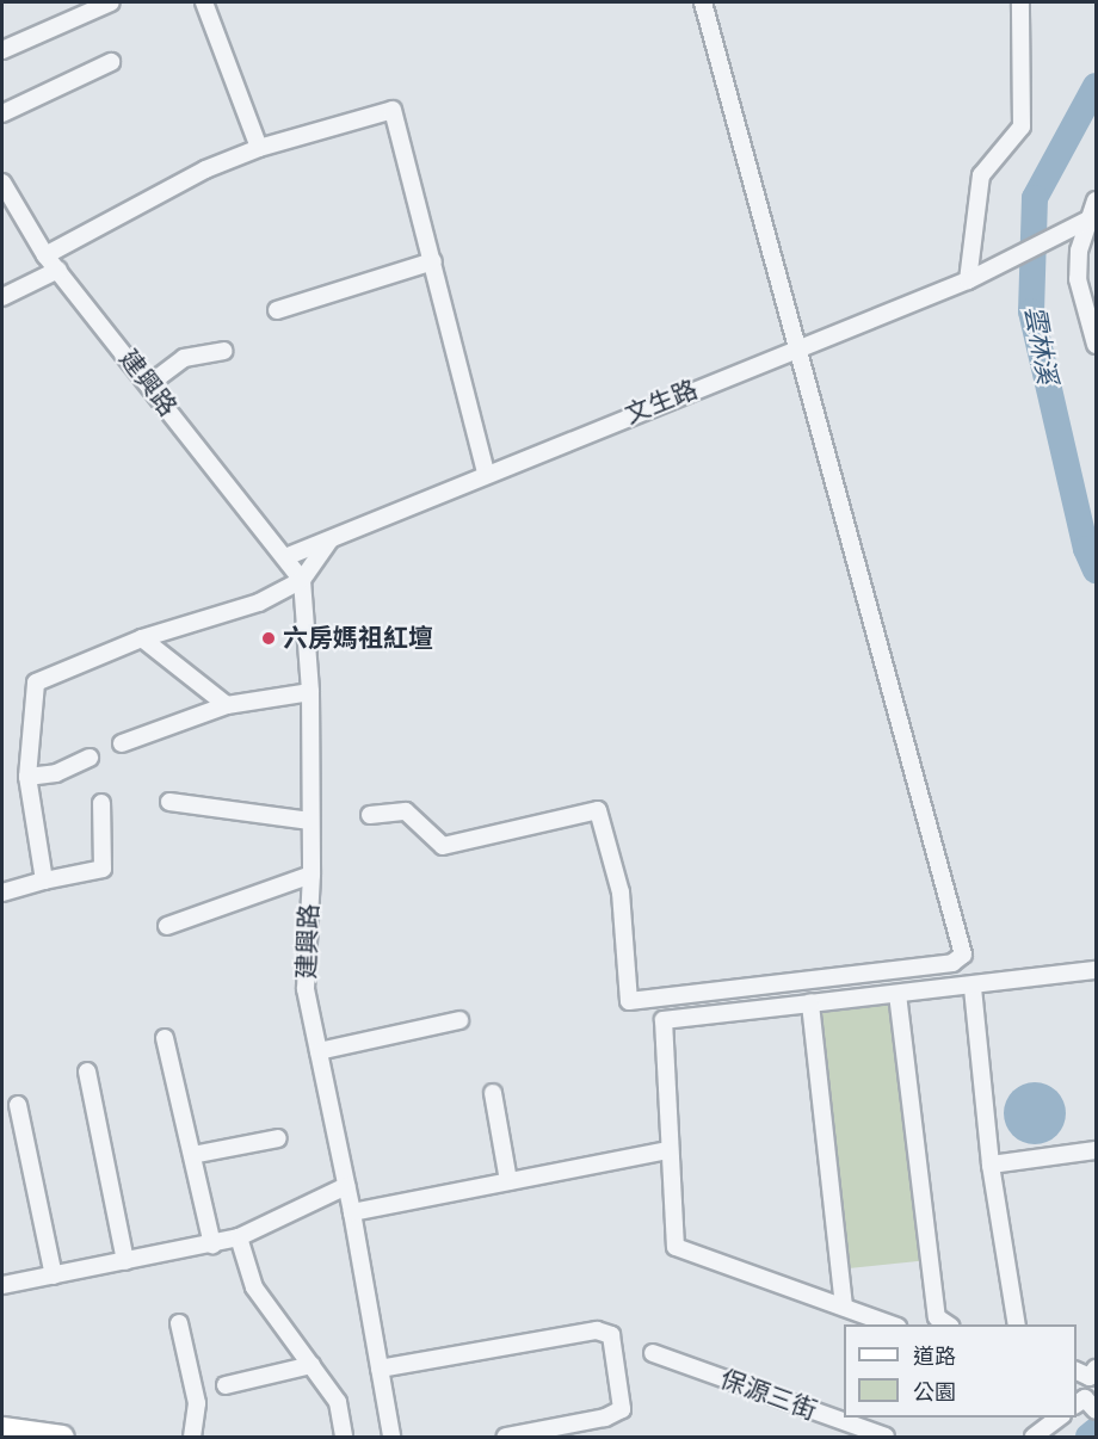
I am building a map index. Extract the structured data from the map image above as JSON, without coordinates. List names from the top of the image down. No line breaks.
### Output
{"streets":{"street":["建興路","文生路","保源三街"]},"crossings":[["建興路","文生路"]],"water":["雲林溪"],"places":["六房媽祖紅壇"],"legend":["道路","公園"]}
